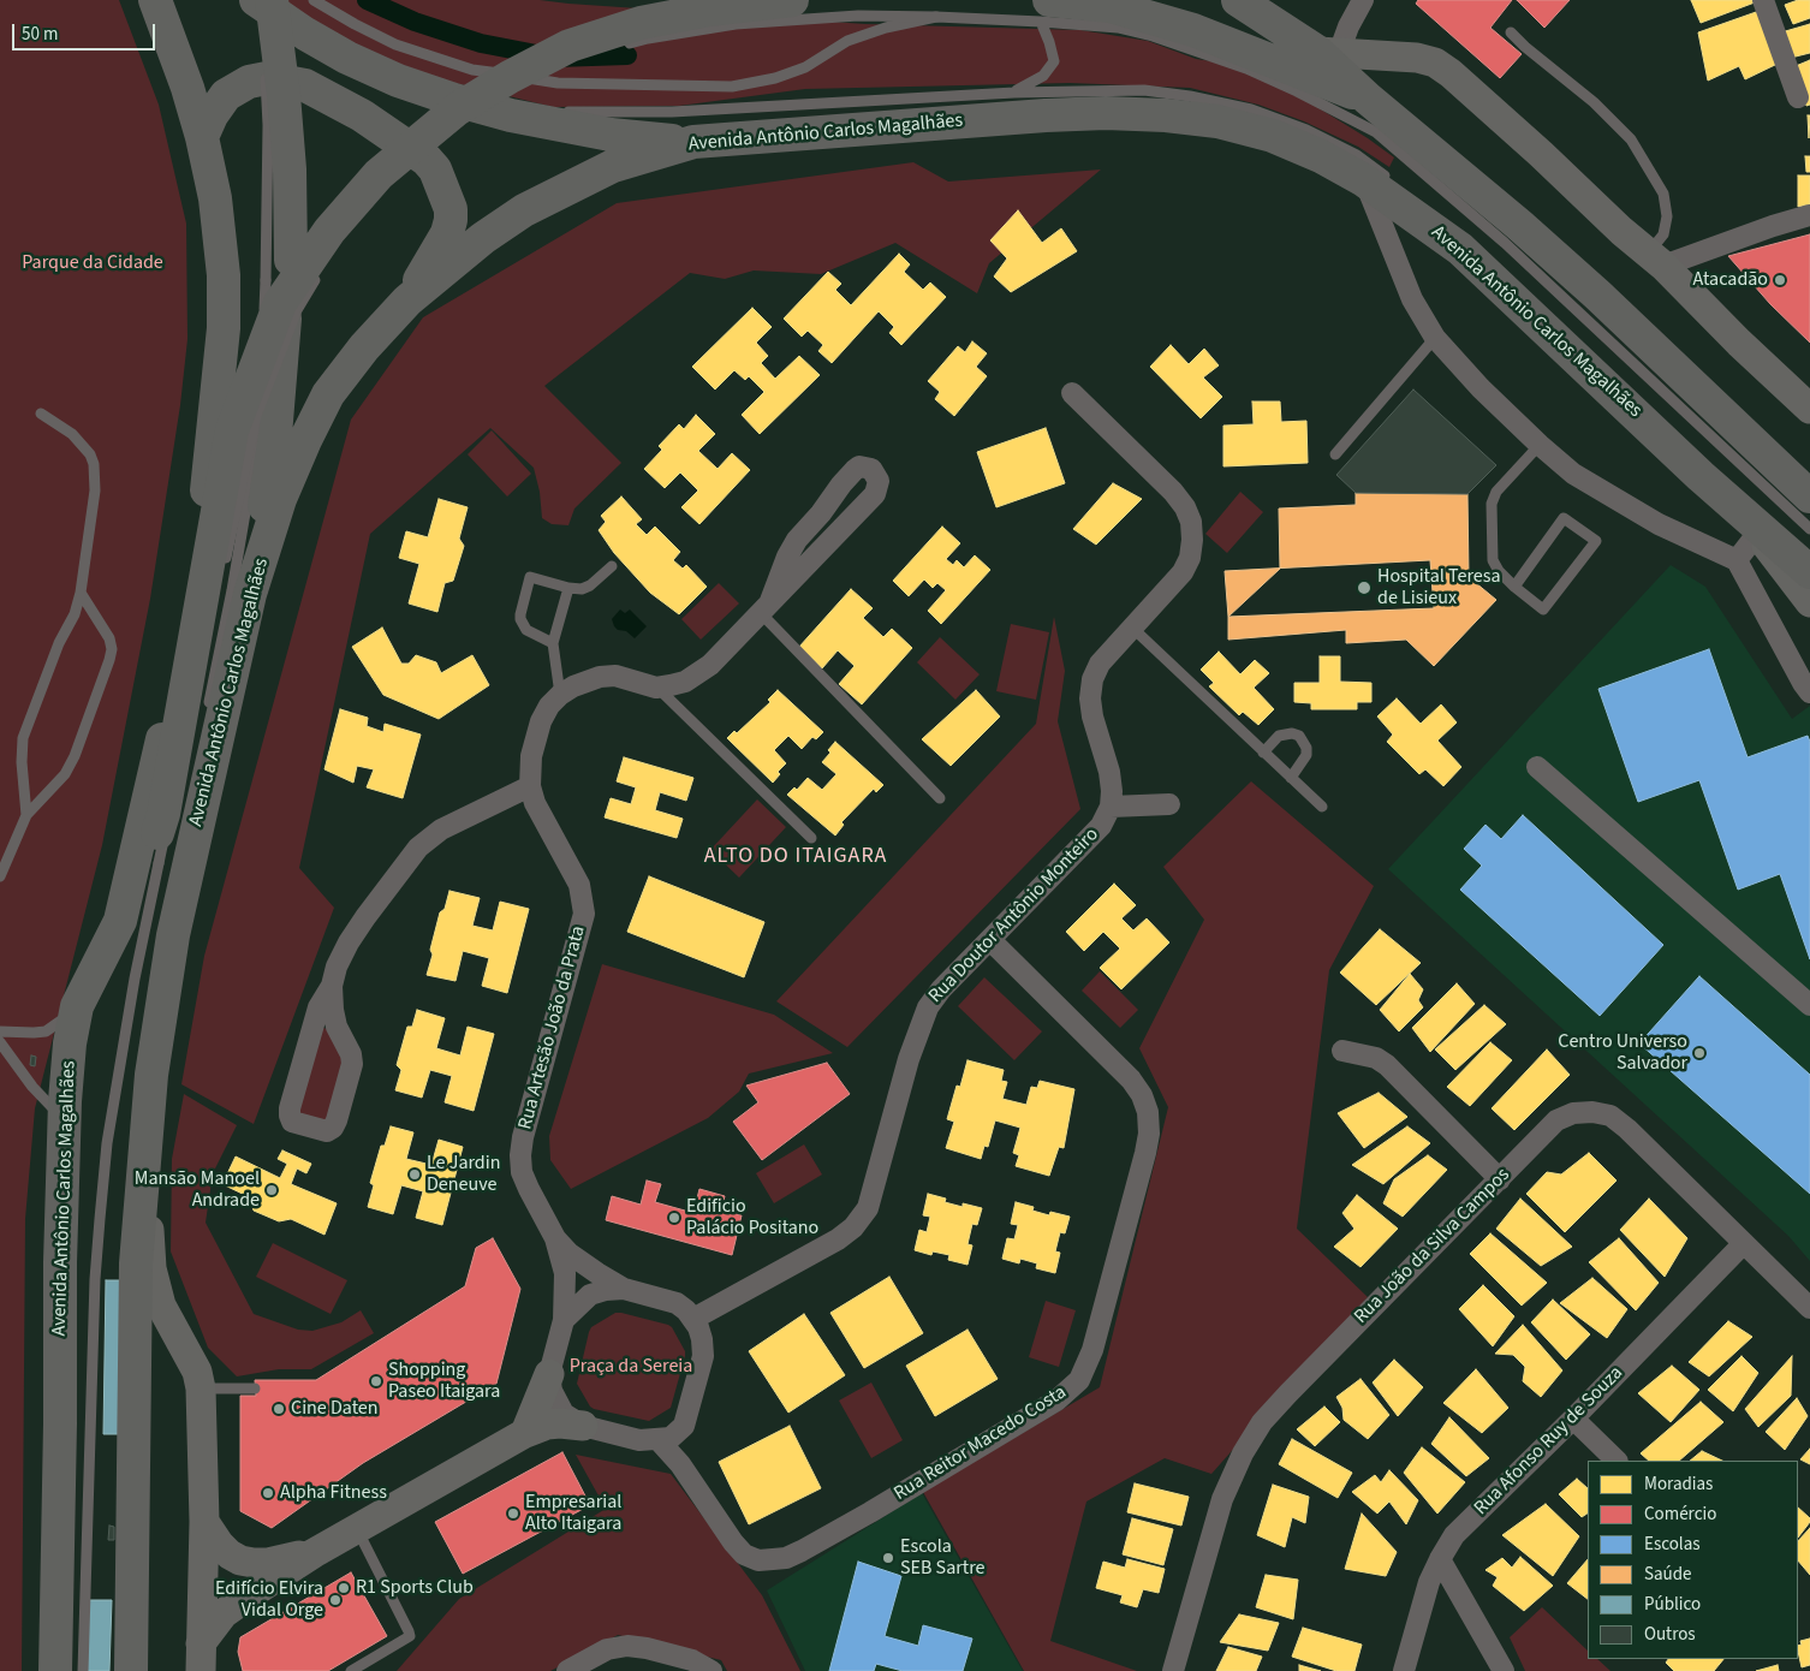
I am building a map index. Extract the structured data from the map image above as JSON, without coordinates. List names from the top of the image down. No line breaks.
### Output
{"streets":{"main road":["Avenida Antônio Carlos Magalhães"],"street":["Rua Doutor Antônio Monteiro","Rua Artesão João da Prata","Rua João da Silva Campos","Rua Afonso Ruy de Souza","Rua Reitor Macedo Costa"]},"crossings":[["Rua Doutor Antônio Monteiro","Rua Artesão João da Prata"],["Rua Doutor Antônio Monteiro","Rua Reitor Macedo Costa"],["Rua Artesão João da Prata","Rua Reitor Macedo Costa"],["Rua João da Silva Campos","Rua Afonso Ruy de Souza"]],"districts":["ALTO DO ITAIGARA"],"parks":["Parque da Cidade","Praça da Sereia"],"places":["Atacadão","Hospital Teresa de Lisieux","Centro Universo Salvador","Le Jardin Deneuve","Mansão Manoel Andrade","Edificio Palácio Positano","Shopping Paseo Itaigara","Cine Daten","Alpha Fitness","Empresarial Alto Itaigara","Escola SEB Sartre","R1 Sports Club","Edifício Elvira Vidal Orge"],"legend":["Moradias","Comércio","Escolas","Saúde","Público","Outros"],"scale_bar":"50 m"}
